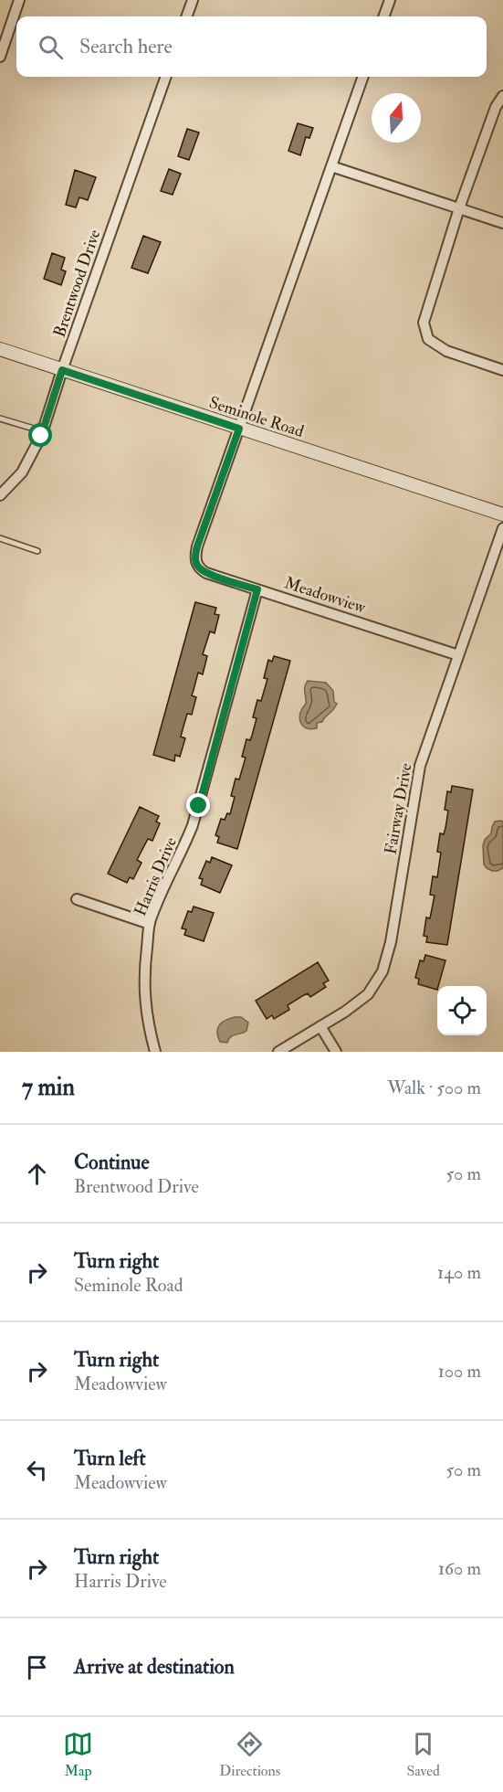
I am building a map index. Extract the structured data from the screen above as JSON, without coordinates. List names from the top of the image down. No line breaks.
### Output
{"streets":{"street":["Brentwood Drive","Seminole Road","Meadowview","Fairway Drive","Harris Drive"]},"crossings":[["Brentwood Drive","Seminole Road"],["Seminole Road","Meadowview"],["Meadowview","Fairway Drive"],["Meadowview","Harris Drive"]],"north":"top","page":{"search":"Search here","heading":["7 min","Walk · 500 m"],"list":[["Continue","Brentwood Drive","50 m"],["Turn right","Seminole Road","140 m"],["Turn right","Meadowview","100 m"],["Turn left","Meadowview","50 m"],["Turn right","Harris Drive","160 m"],"Arrive at destination"],"nav":["Map","Directions","Saved"]}}
